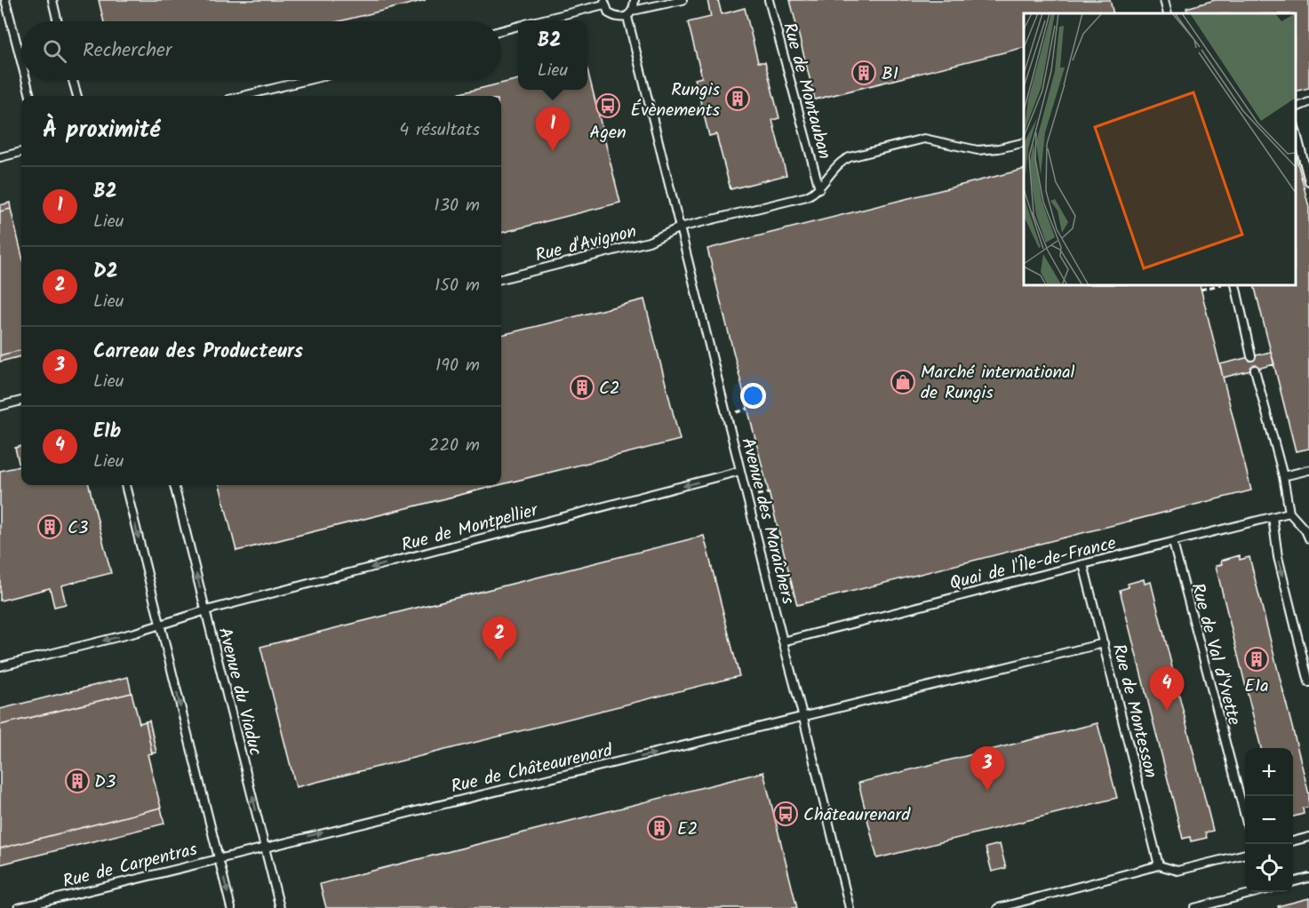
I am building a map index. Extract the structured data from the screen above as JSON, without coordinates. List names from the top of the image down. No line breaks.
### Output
{"streets":{"lane":["Rue de Montauban","Rue d'Avignon","Avenue des Maraîchers","Rue de Montpellier","Quai de l'Île-de-France","Rue de Val d'Yvette","Avenue du Viaduc","Rue de Montesson","Rue de Châteaurenard","Rue de Carpentras"]},"crossings":[["Rue de Montauban","Rue d'Avignon"],["Rue d'Avignon","Avenue des Maraîchers"],["Avenue des Maraîchers","Rue de Montpellier"],["Avenue des Maraîchers","Quai de l'Île-de-France"],["Avenue des Maraîchers","Rue de Châteaurenard"],["Rue de Montpellier","Avenue du Viaduc"],["Quai de l'Île-de-France","Rue de Val d'Yvette"],["Quai de l'Île-de-France","Rue de Montesson"],["Avenue du Viaduc","Rue de Châteaurenard"],["Rue de Montesson","Rue de Châteaurenard"],["Rue de Châteaurenard","Rue de Carpentras"]],"one_way":["Rue de Montpellier","Rue de Châteaurenard"],"places":{"building":["B1","Rungis Évènements","C2","C3","E1a","D3","E2"],"bus stop":["Agen","Châteaurenard"],"shop":["Marché international de Rungis"]},"page":{"popup":["B2","Lieu"],"search":"Rechercher","heading":["À proximité","4 résultats"],"pins":["1","2","4","3"],"list":[{"mark":"1","name":"B2","note":"Lieu","value":"130 m"},{"mark":"2","name":"D2","note":"Lieu","value":"150 m"},{"mark":"3","name":"Carreau des Producteurs","note":"Lieu","value":"190 m"},{"mark":"4","name":"E1b","note":"Lieu","value":"220 m"}],"map_buttons":["+","−"]}}
